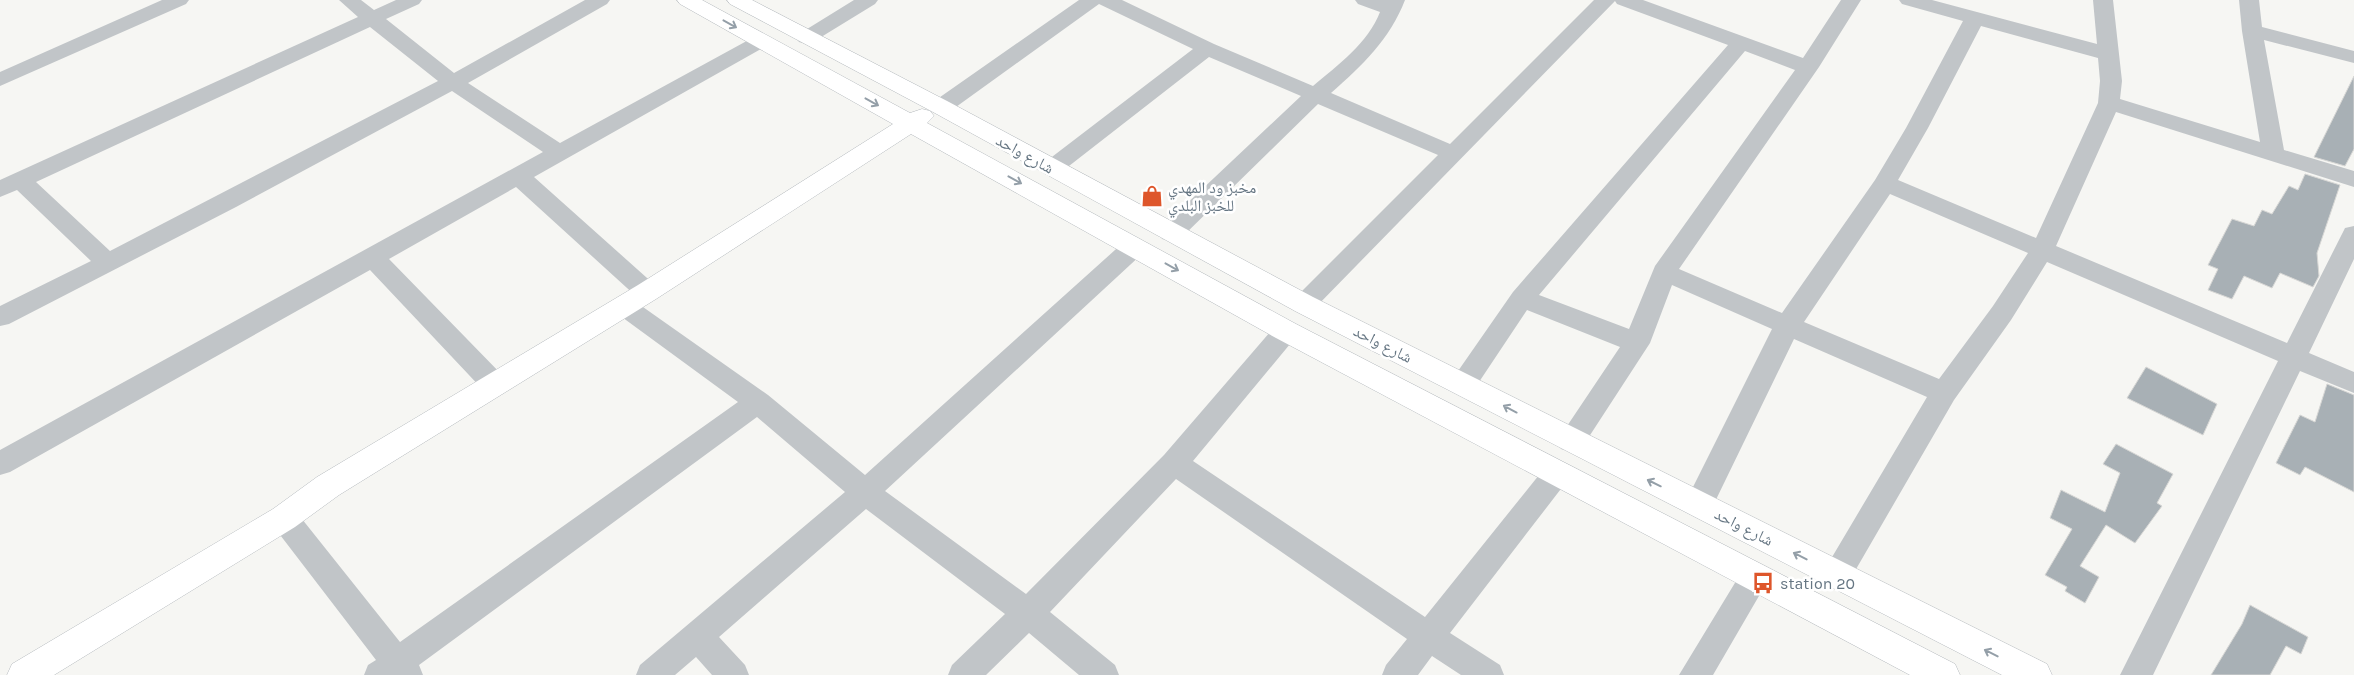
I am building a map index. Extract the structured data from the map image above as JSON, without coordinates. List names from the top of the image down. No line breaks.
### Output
{"streets":{"street":["شارع واحد"]},"places":{"shop":["مخبز ود المهدي للخبز البلدي"],"bus stop":["station 20"]}}
